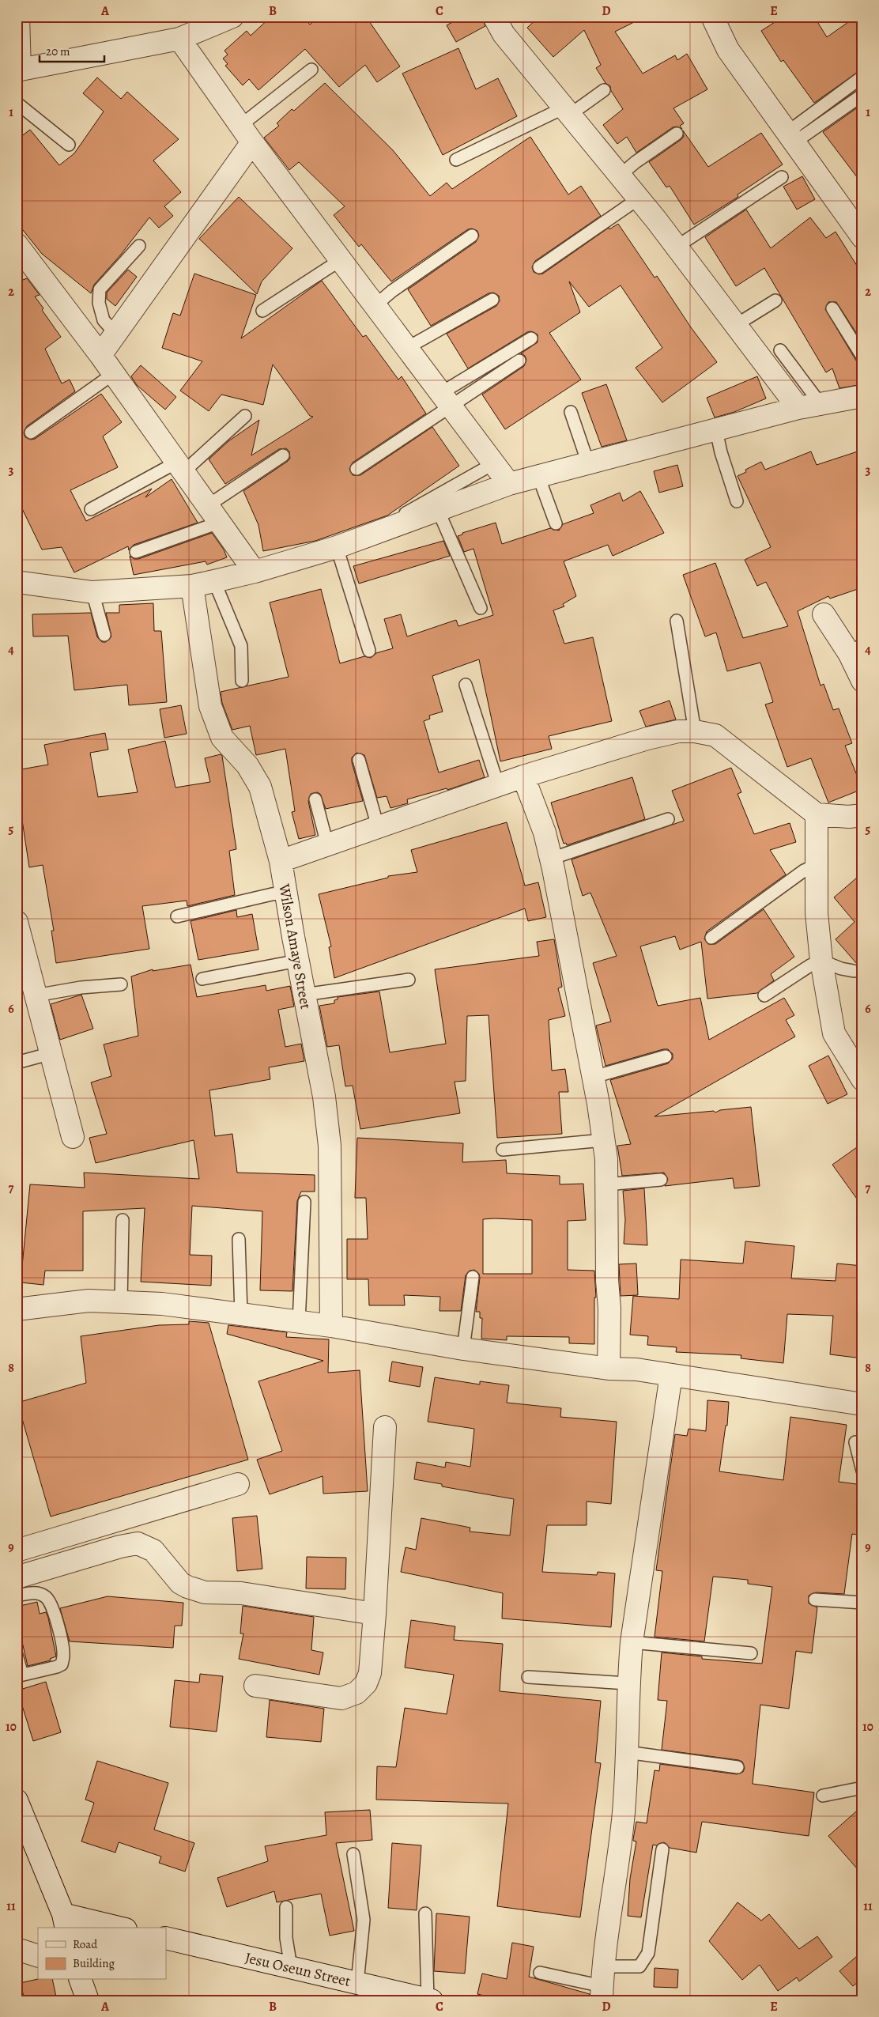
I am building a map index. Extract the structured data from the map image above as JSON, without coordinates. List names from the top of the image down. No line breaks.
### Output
{"streets":{"street":["Wilson Amaye Street","Jesu Oseun Street"]},"legend":["Road","Building"],"scale_bar":"20 m","grid":{"columns":["A","B","C","D","E"],"rows":["1","2","3","4","5","6","7","8","9","10","11"]}}
